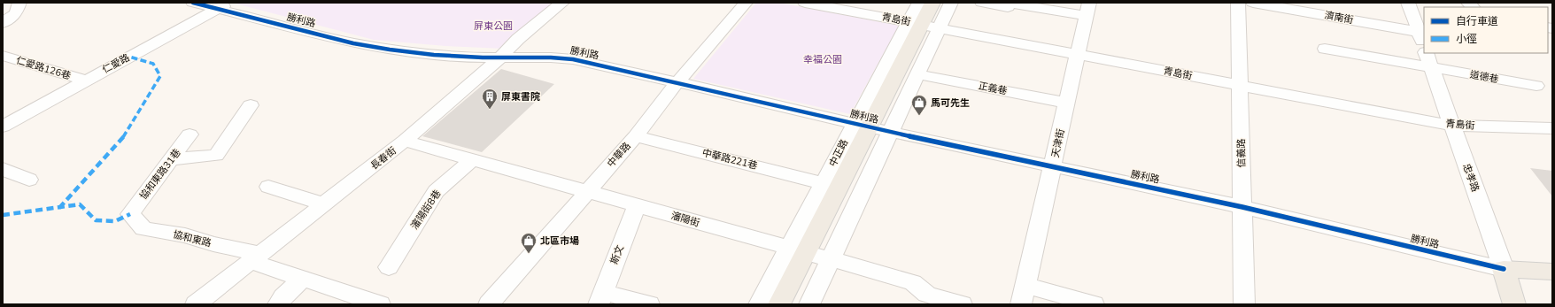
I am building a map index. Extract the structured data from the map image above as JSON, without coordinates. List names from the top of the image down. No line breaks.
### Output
{"streets":{"main road":["勝利路","中正路","忠孝路"],"street":["濟南街","青島街","仁愛路","仁愛路126巷","道德巷","正義巷","天津街","信義路","中華路","長春街","中華路221巷","協和東路31巷","瀋陽街8巷","瀋陽街","協和東路","斯文"]},"crossings":[["青島街","天津街"],["青島街","中正路"],["青島街","信義路"],["青島街","忠孝路"],["勝利路","仁愛路"],["勝利路","天津街"],["勝利路","中正路"],["勝利路","信義路"],["勝利路","中華路"],["勝利路","長春街"],["勝利路","忠孝路"],["仁愛路","仁愛路126巷"],["道德巷","忠孝路"],["正義巷","天津街"],["中正路","中華路221巷"],["中正路","瀋陽街"],["中華路","中華路221巷"],["中華路","瀋陽街"],["長春街","瀋陽街"],["長春街","協和東路"],["協和東路31巷","協和東路"],["瀋陽街8巷","瀋陽街"],["瀋陽街","斯文"]],"parks":["屏東公園","幸福公園"],"places":{"building":["屏東書院"],"shop":["馬可先生","北區市場"]},"legend":["自行車道","小徑"]}
